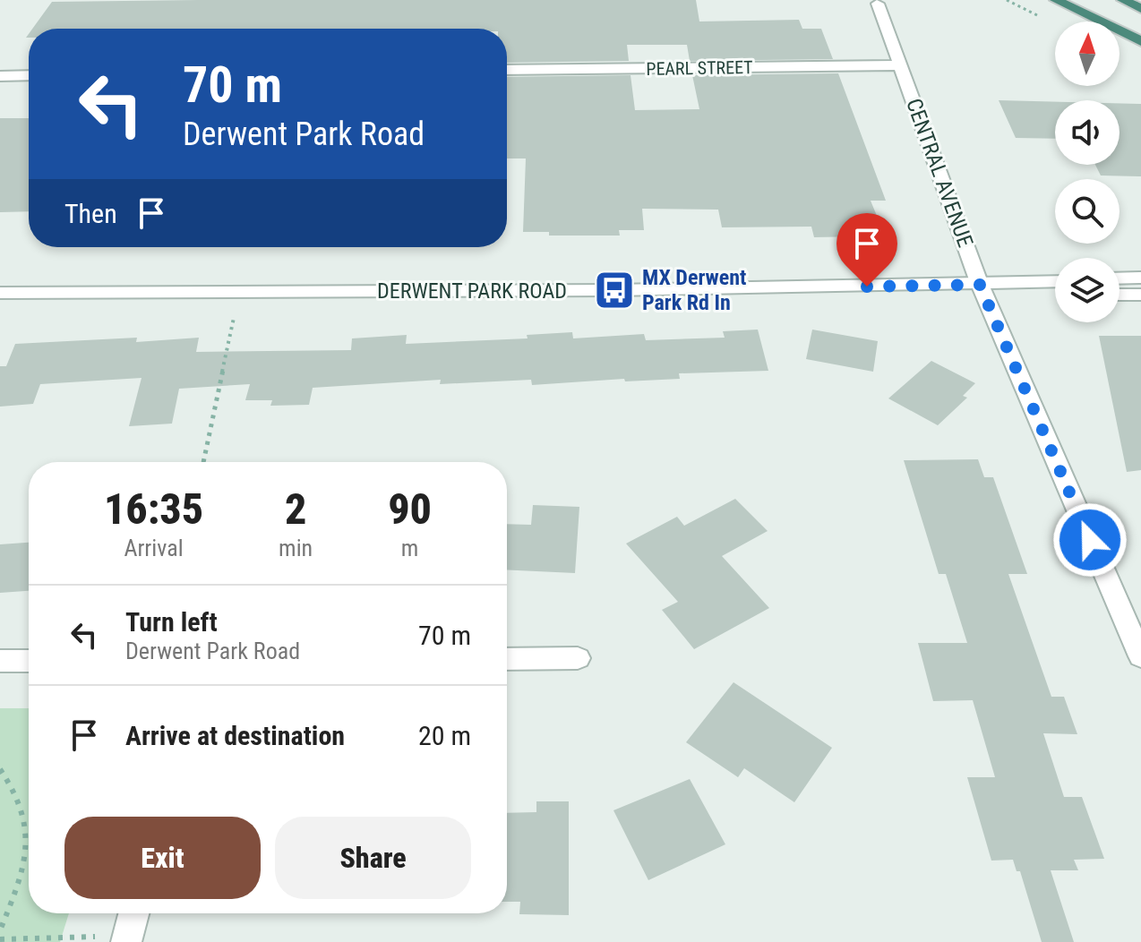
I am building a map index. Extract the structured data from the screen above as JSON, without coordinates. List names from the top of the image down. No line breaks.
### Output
{"streets":{"street":["PEARL STREET","CENTRAL AVENUE","DERWENT PARK ROAD"]},"crossings":[["PEARL STREET","CENTRAL AVENUE"],["CENTRAL AVENUE","DERWENT PARK ROAD"]],"places":{"bus stop":["MX Derwent Park Rd In"]},"north":"top","page":{"turn":["70 m","Derwent Park Road"],"then":"Then","eta":["16:35","Arrival","2","min","90","m"],"list":[{"name":"Turn left","note":"Derwent Park Road","value":"70 m"},{"name":"Arrive at destination","value":"20 m"}],"buttons":["Exit","Share"]}}
